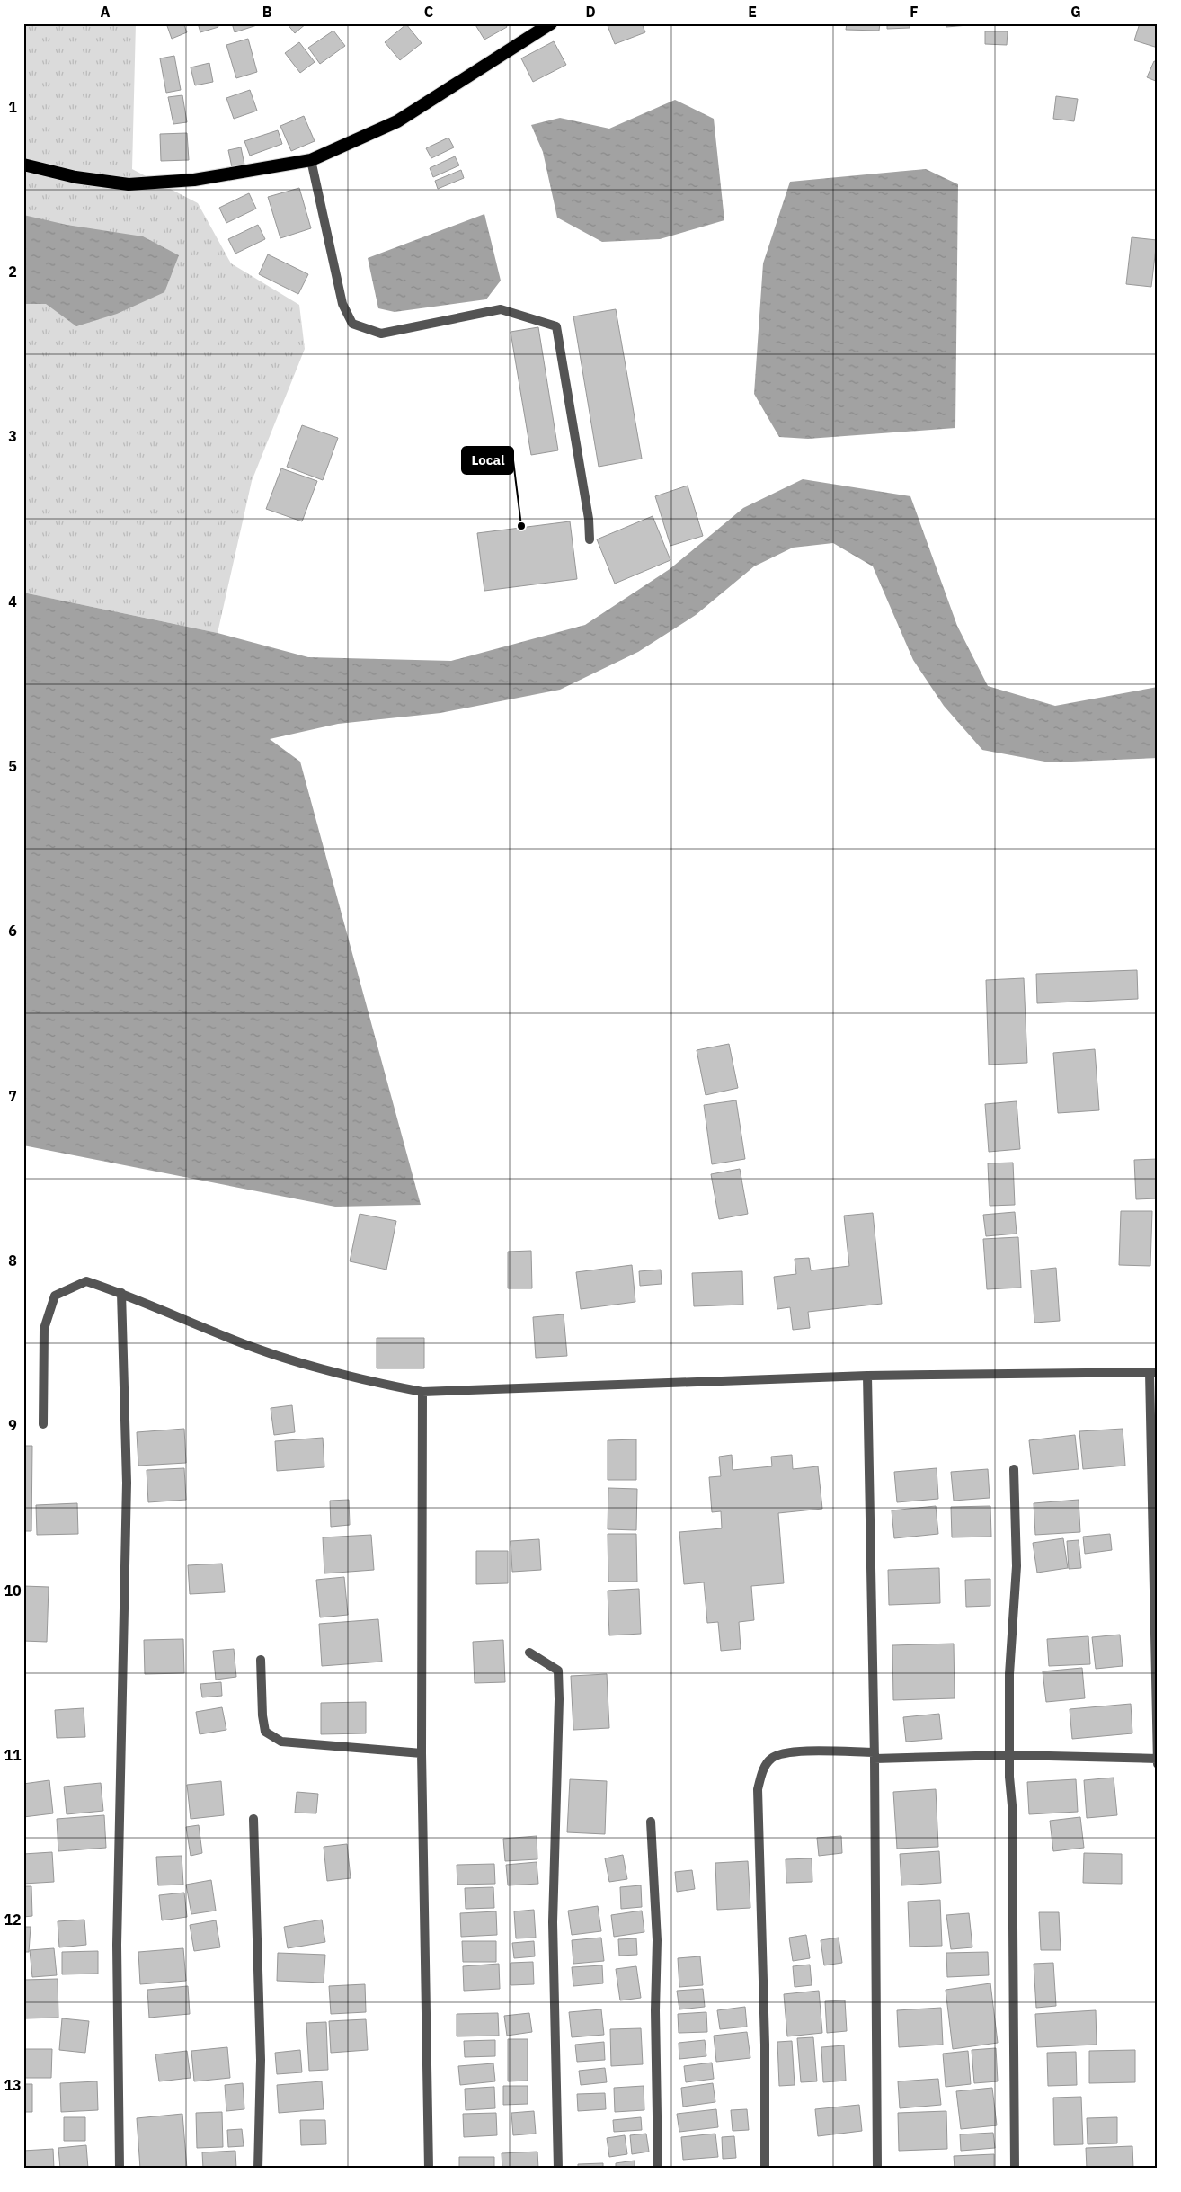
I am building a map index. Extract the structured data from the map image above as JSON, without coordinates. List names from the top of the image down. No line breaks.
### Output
{"places":["Local"],"grid":{"columns":["A","B","C","D","E","F","G"],"rows":["1","2","3","4","5","6","7","8","9","10","11","12","13"]}}
